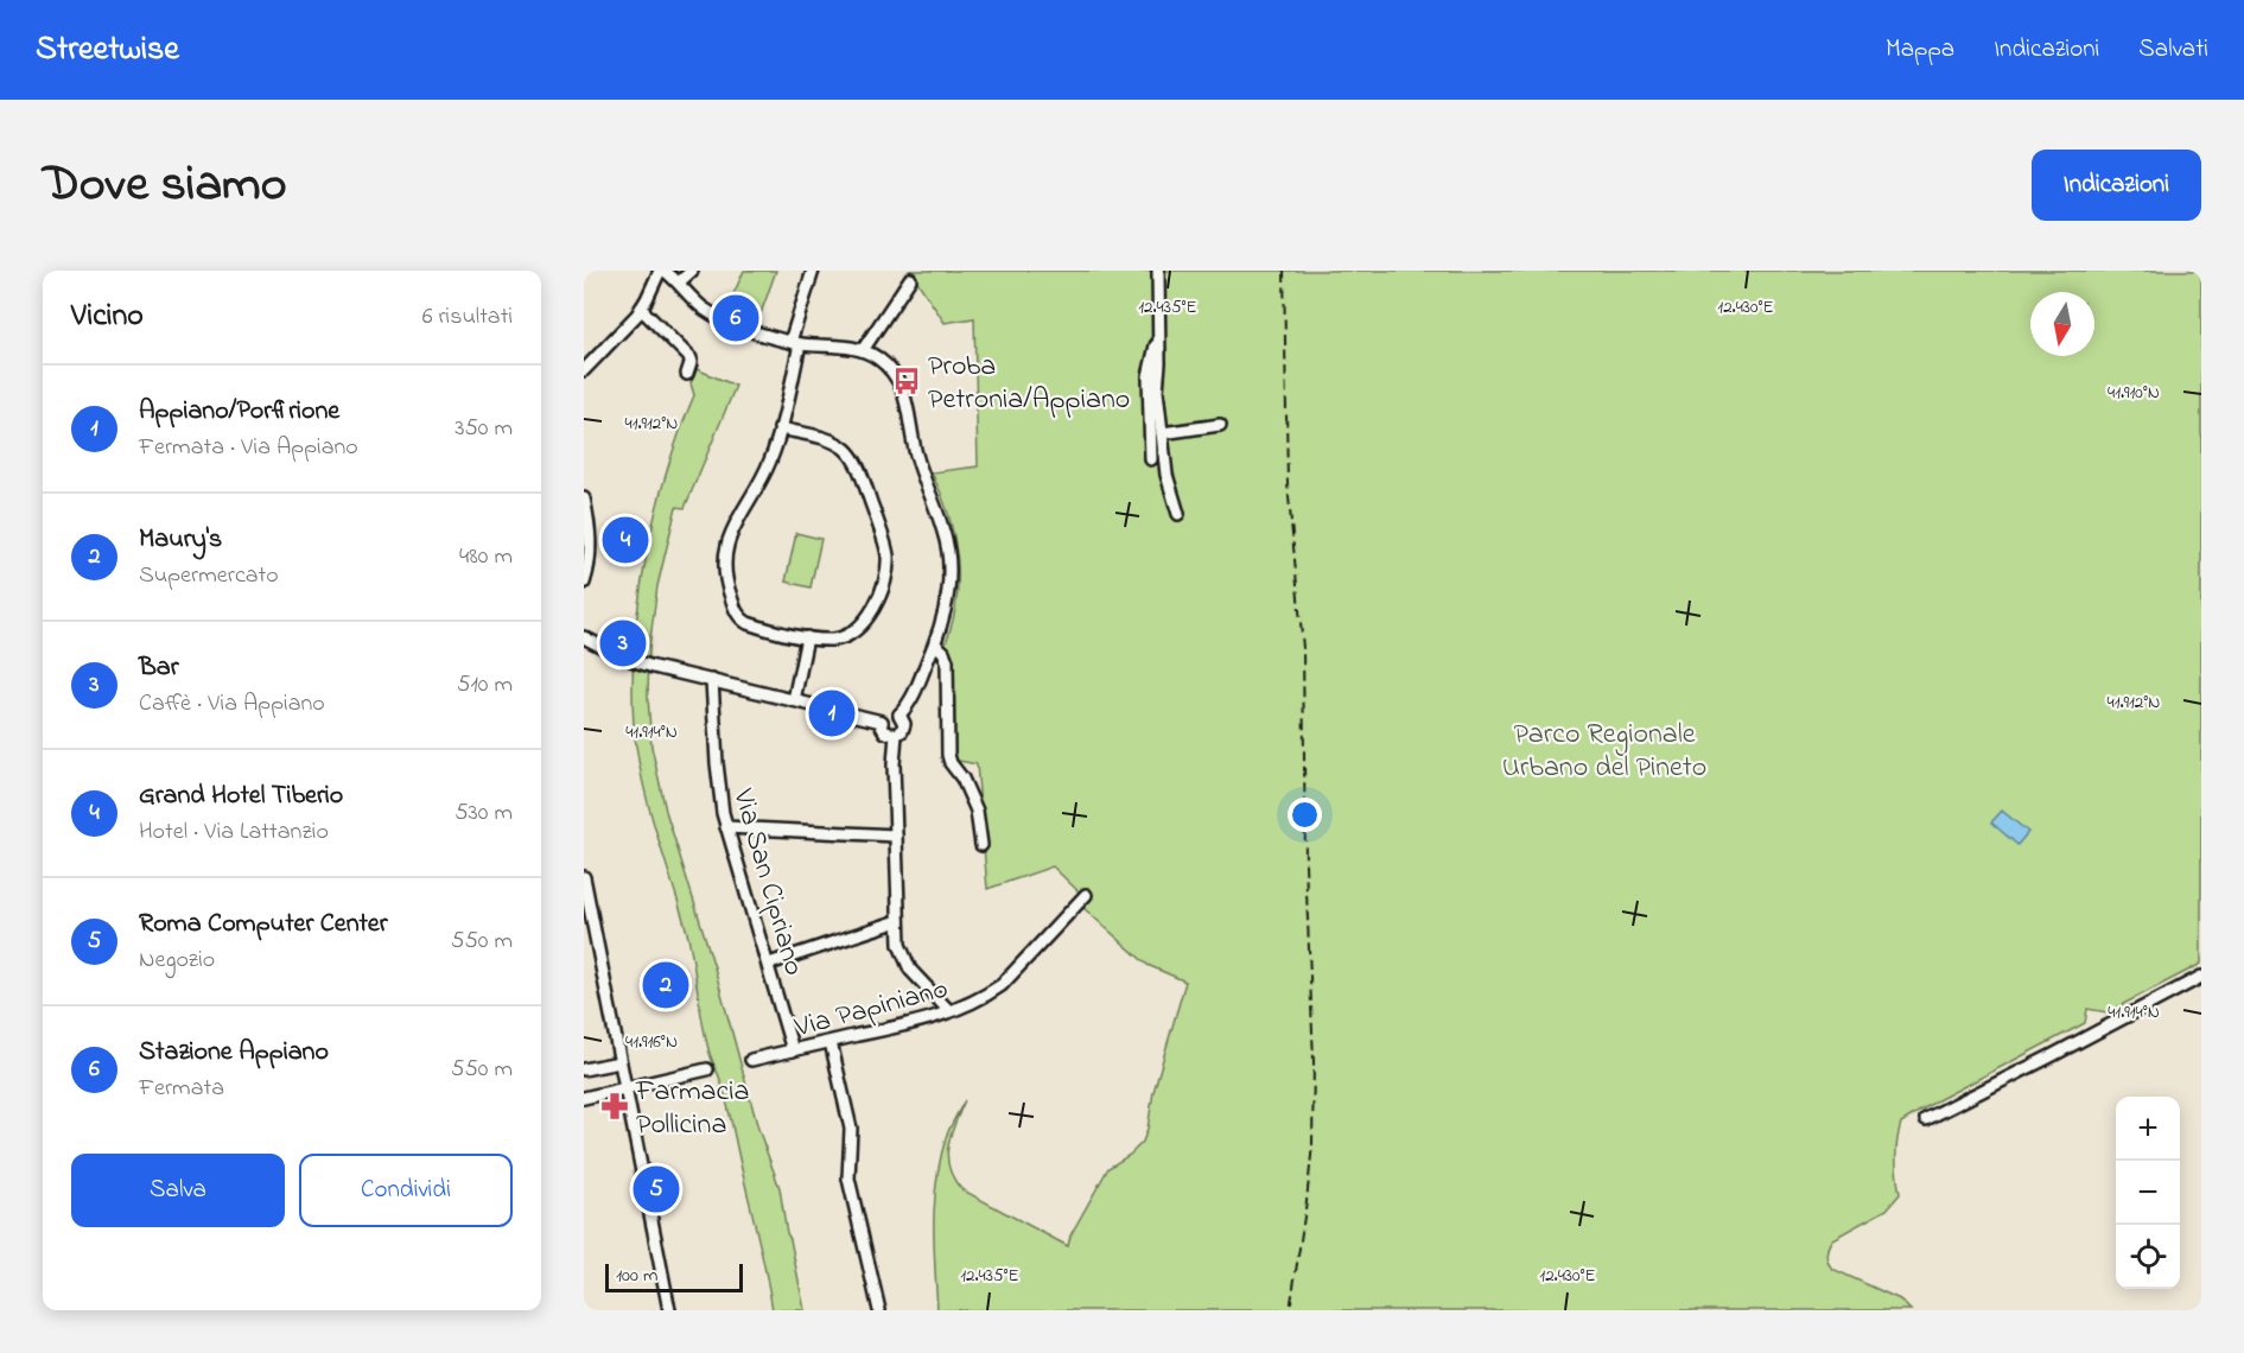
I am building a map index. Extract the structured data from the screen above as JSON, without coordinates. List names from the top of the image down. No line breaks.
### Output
{"streets":{"street":["Via San Cipriano","Via Papiniano"]},"crossings":[["Via San Cipriano","Via Papiniano"]],"parks":["Parco Regionale Urbano del Pineto"],"places":{"bus stop":["Proba Petronia/Appiano"],"pharmacy":["Farmacia Pollicina"]},"scale_bar":"100 m","north":"bottom","page":{"header":"Streetwise","nav":["Mappa","Indicazioni","Salvati"],"title":"Dove siamo","buttons":["Indicazioni",["Salva","Condividi"]],"heading":["Vicino","6 risultati"],"pins":["6","4","3","1","2","5"],"list":[{"mark":"1","name":"Appiano/Porfirione","note":"Fermata · Via Appiano","value":"350 m"},{"mark":"2","name":"Maury's","note":"Supermercato","value":"480 m"},{"mark":"3","name":"Bar","note":"Caffè · Via Appiano","value":"510 m"},{"mark":"4","name":"Grand Hotel Tiberio","note":"Hotel · Via Lattanzio","value":"530 m"},{"mark":"5","name":"Roma Computer Center","note":"Negozio","value":"550 m"},{"mark":"6","name":"Stazione Appiano","note":"Fermata","value":"550 m"}],"map_buttons":["+","−"],"scale":"100 m"},"coordinates":["12.435°E","12.430°E","41.910°N","41.912°N","41.914°N","41.916°N"]}
